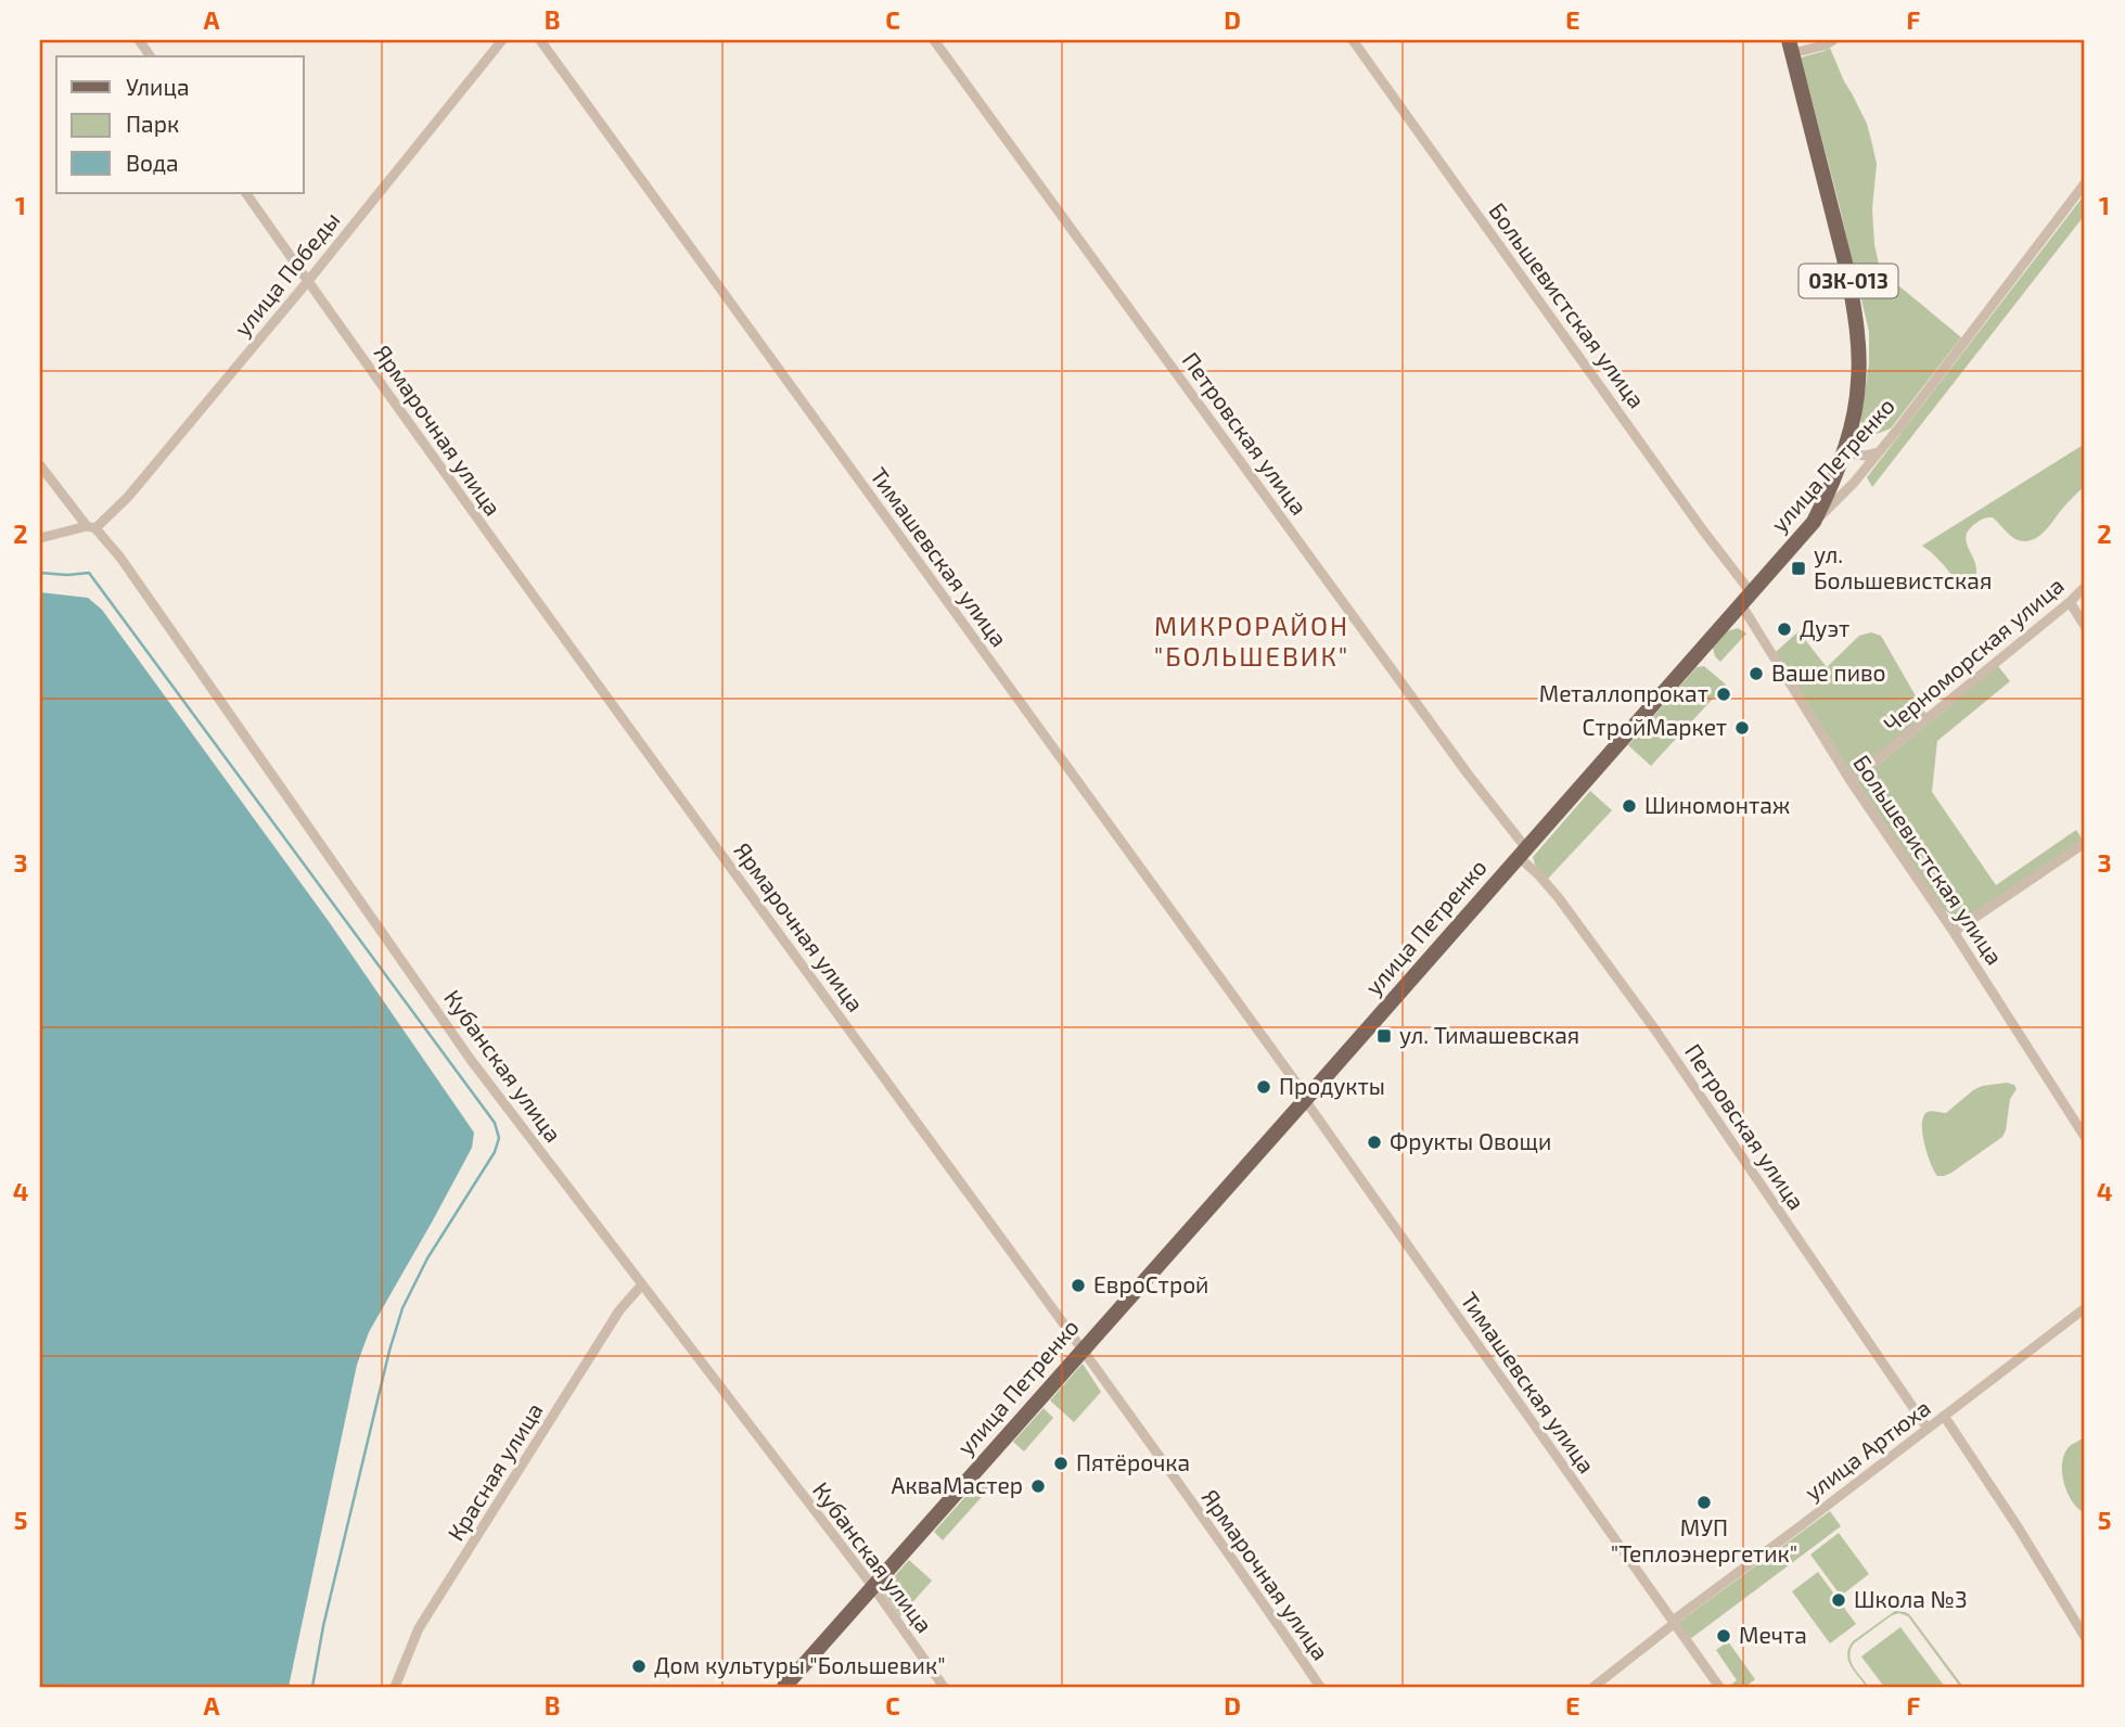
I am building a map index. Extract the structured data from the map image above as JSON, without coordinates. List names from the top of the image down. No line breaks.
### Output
{"streets":{"main road":["03К-013","улица Петренко"],"street":["улица Победы","Большевистская улица","Ярмарочная улица","Петровская улица","Тимашевская улица","Черноморская улица","Кубанская улица","улица Артюха","Красная улица"]},"crossings":[["улица Победы","Ярмарочная улица"],["улица Победы","Кубанская улица"],["03К-013","улица Петренко"],["Большевистская улица","улица Петренко"],["Большевистская улица","Черноморская улица"],["Ярмарочная улица","улица Петренко"],["Петровская улица","улица Петренко"],["Петровская улица","улица Артюха"],["улица Петренко","Тимашевская улица"],["улица Петренко","Кубанская улица"],["Тимашевская улица","улица Артюха"],["Кубанская улица","Красная улица"]],"districts":["МИКРОРАЙОН \"БОЛЬШЕВИК\""],"places":{"transit":["ул. Большевистская","ул. Тимашевская"],"other":["Дуэт","Ваше пиво","Металлопрокат","СтройМаркет","Шиномонтаж","Продукты","Фрукты Овощи","ЕвроСтрой","Пятёрочка","АкваМастер","МУП \"Теплоэнергетик\"","Школа №3","Мечта","Дом культуры \"Большевик\""]},"legend":["Улица","Парк","Вода"],"grid":{"columns":["A","B","C","D","E","F"],"rows":["1","2","3","4","5"]}}
